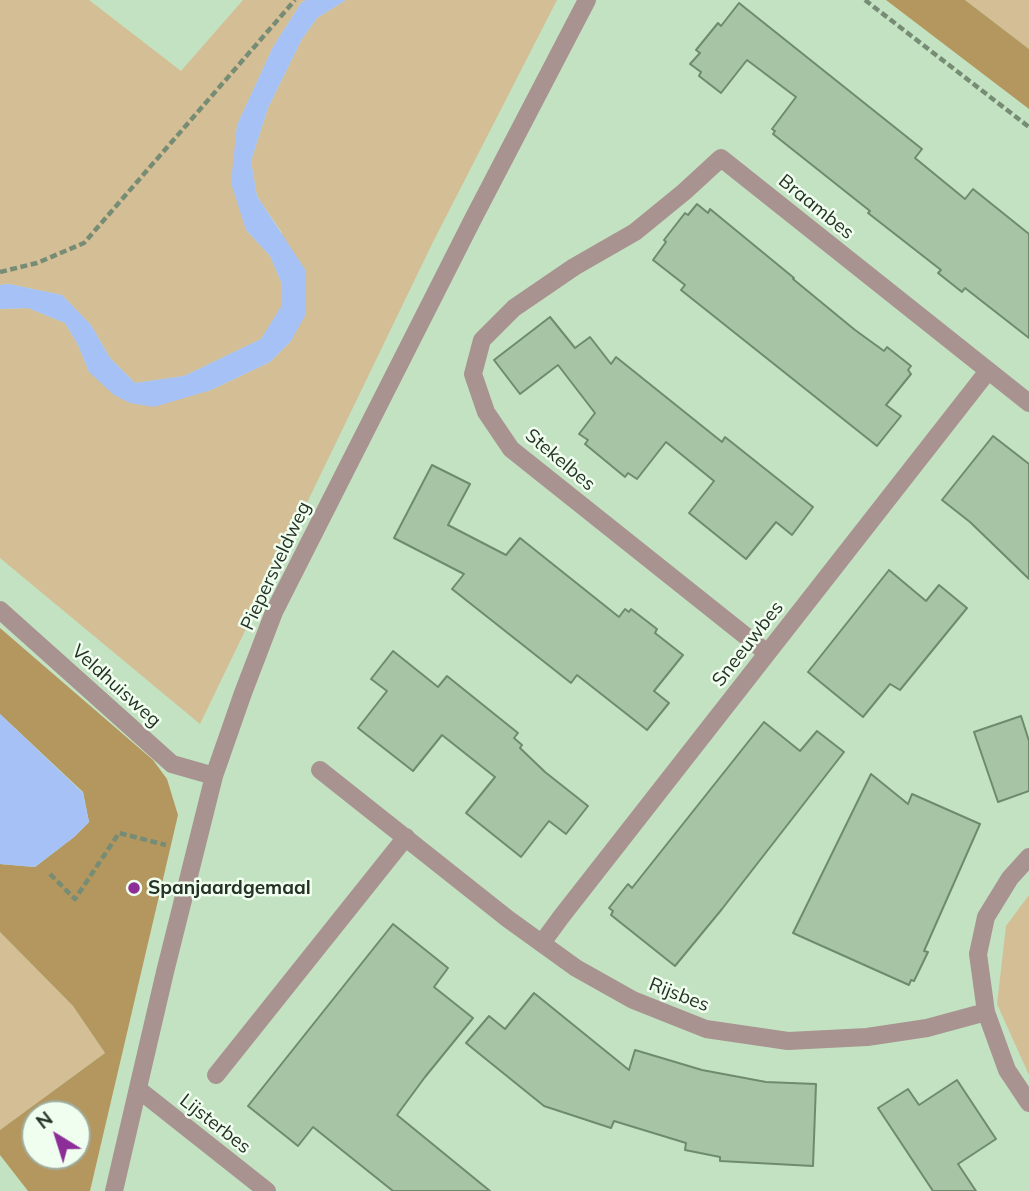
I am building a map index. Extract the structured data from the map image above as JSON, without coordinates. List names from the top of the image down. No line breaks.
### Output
{"streets":{"street":["Braambes","Stekelbes","Piepersveldweg","Sneeuwbes","Veldhuisweg","Rijsbes","Lijsterbes"]},"crossings":[["Braambes","Stekelbes"],["Braambes","Sneeuwbes"],["Stekelbes","Sneeuwbes"],["Piepersveldweg","Veldhuisweg"],["Piepersveldweg","Lijsterbes"],["Sneeuwbes","Rijsbes"]],"places":["Spanjaardgemaal"],"north":"top left"}
